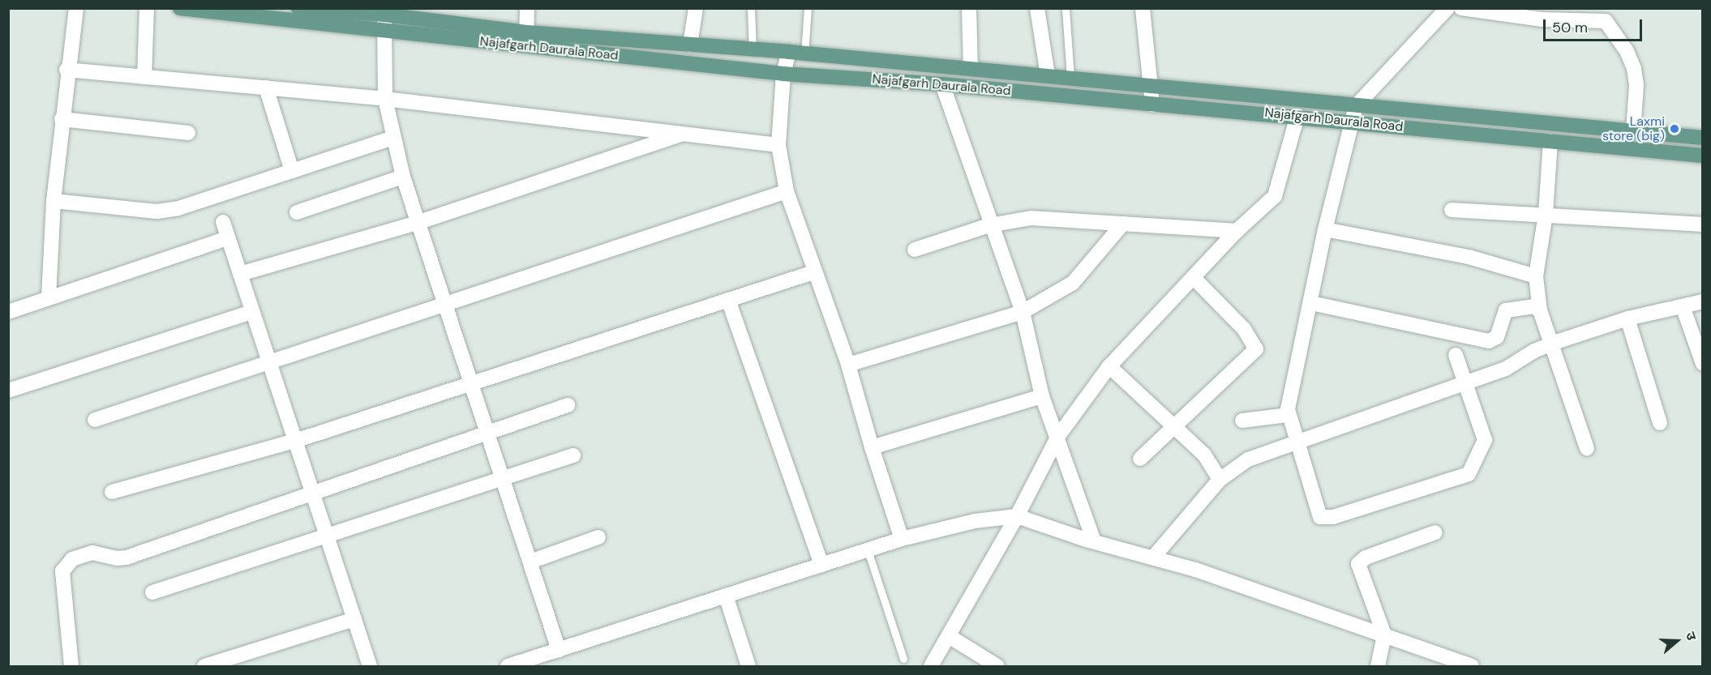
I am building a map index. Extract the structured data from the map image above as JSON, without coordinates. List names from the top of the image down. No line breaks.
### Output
{"streets":{"main road":["Najafgarh Daurala Road"]},"places":["Laxmi store (big)"],"scale_bar":"50 m","north":"right"}
